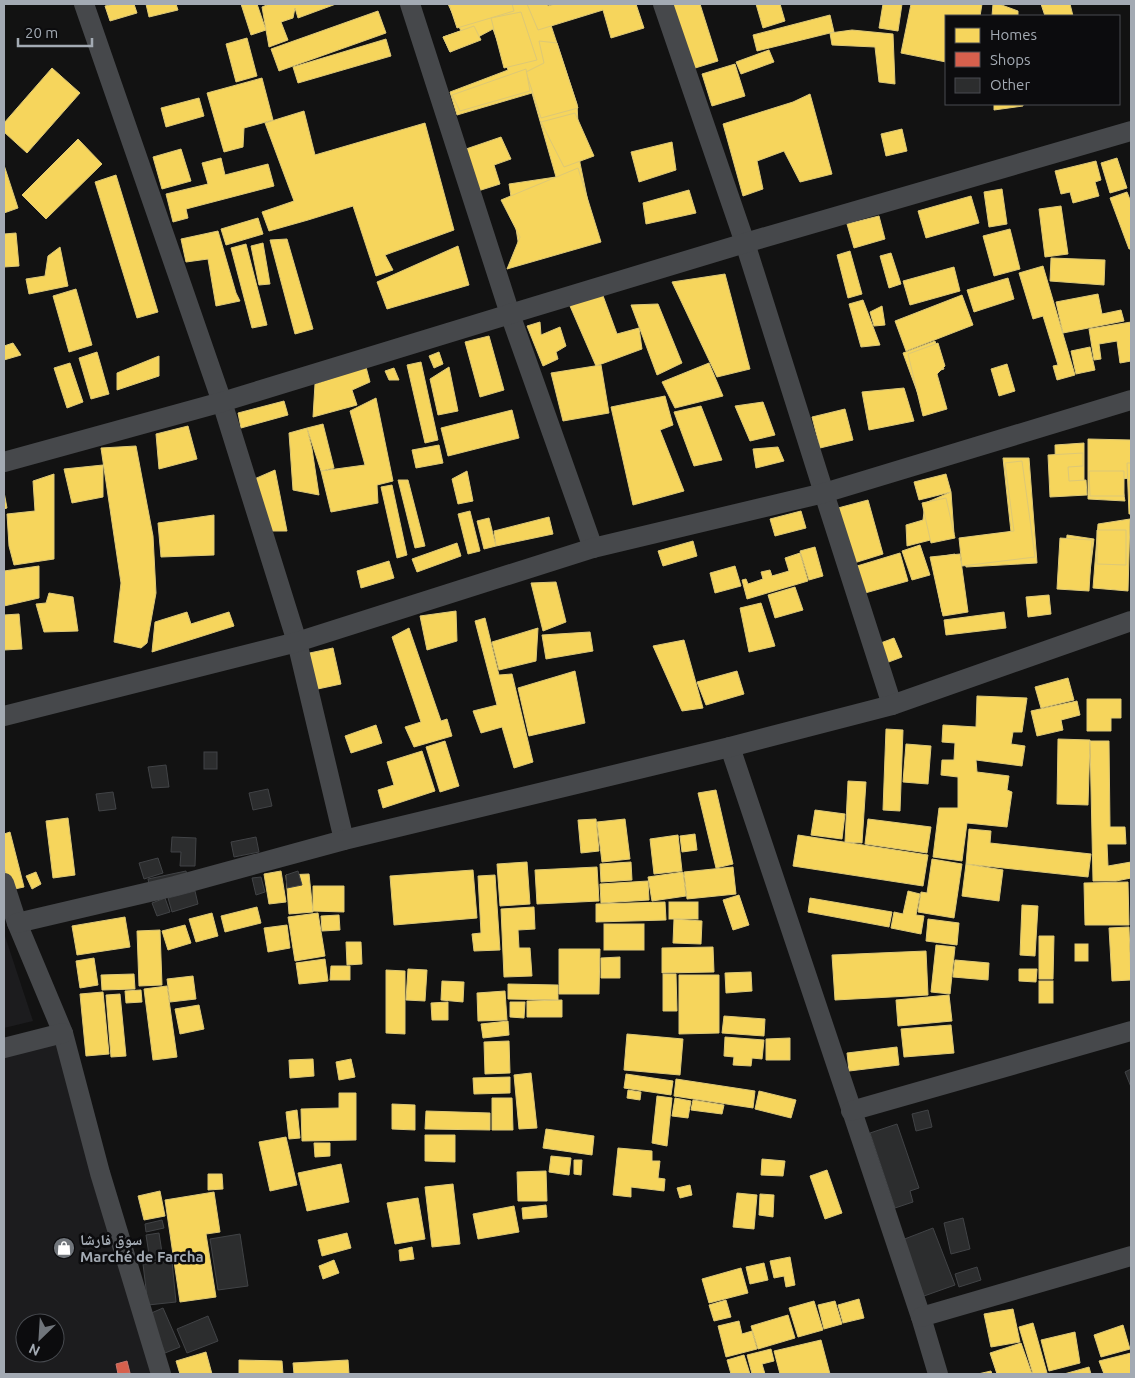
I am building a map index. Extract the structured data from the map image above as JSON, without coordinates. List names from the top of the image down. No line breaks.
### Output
{"places":{"shop":["سوق فارشا Marché de Farcha"]},"legend":["Homes","Shops","Other"],"scale_bar":"20 m","north":"bottom left"}
